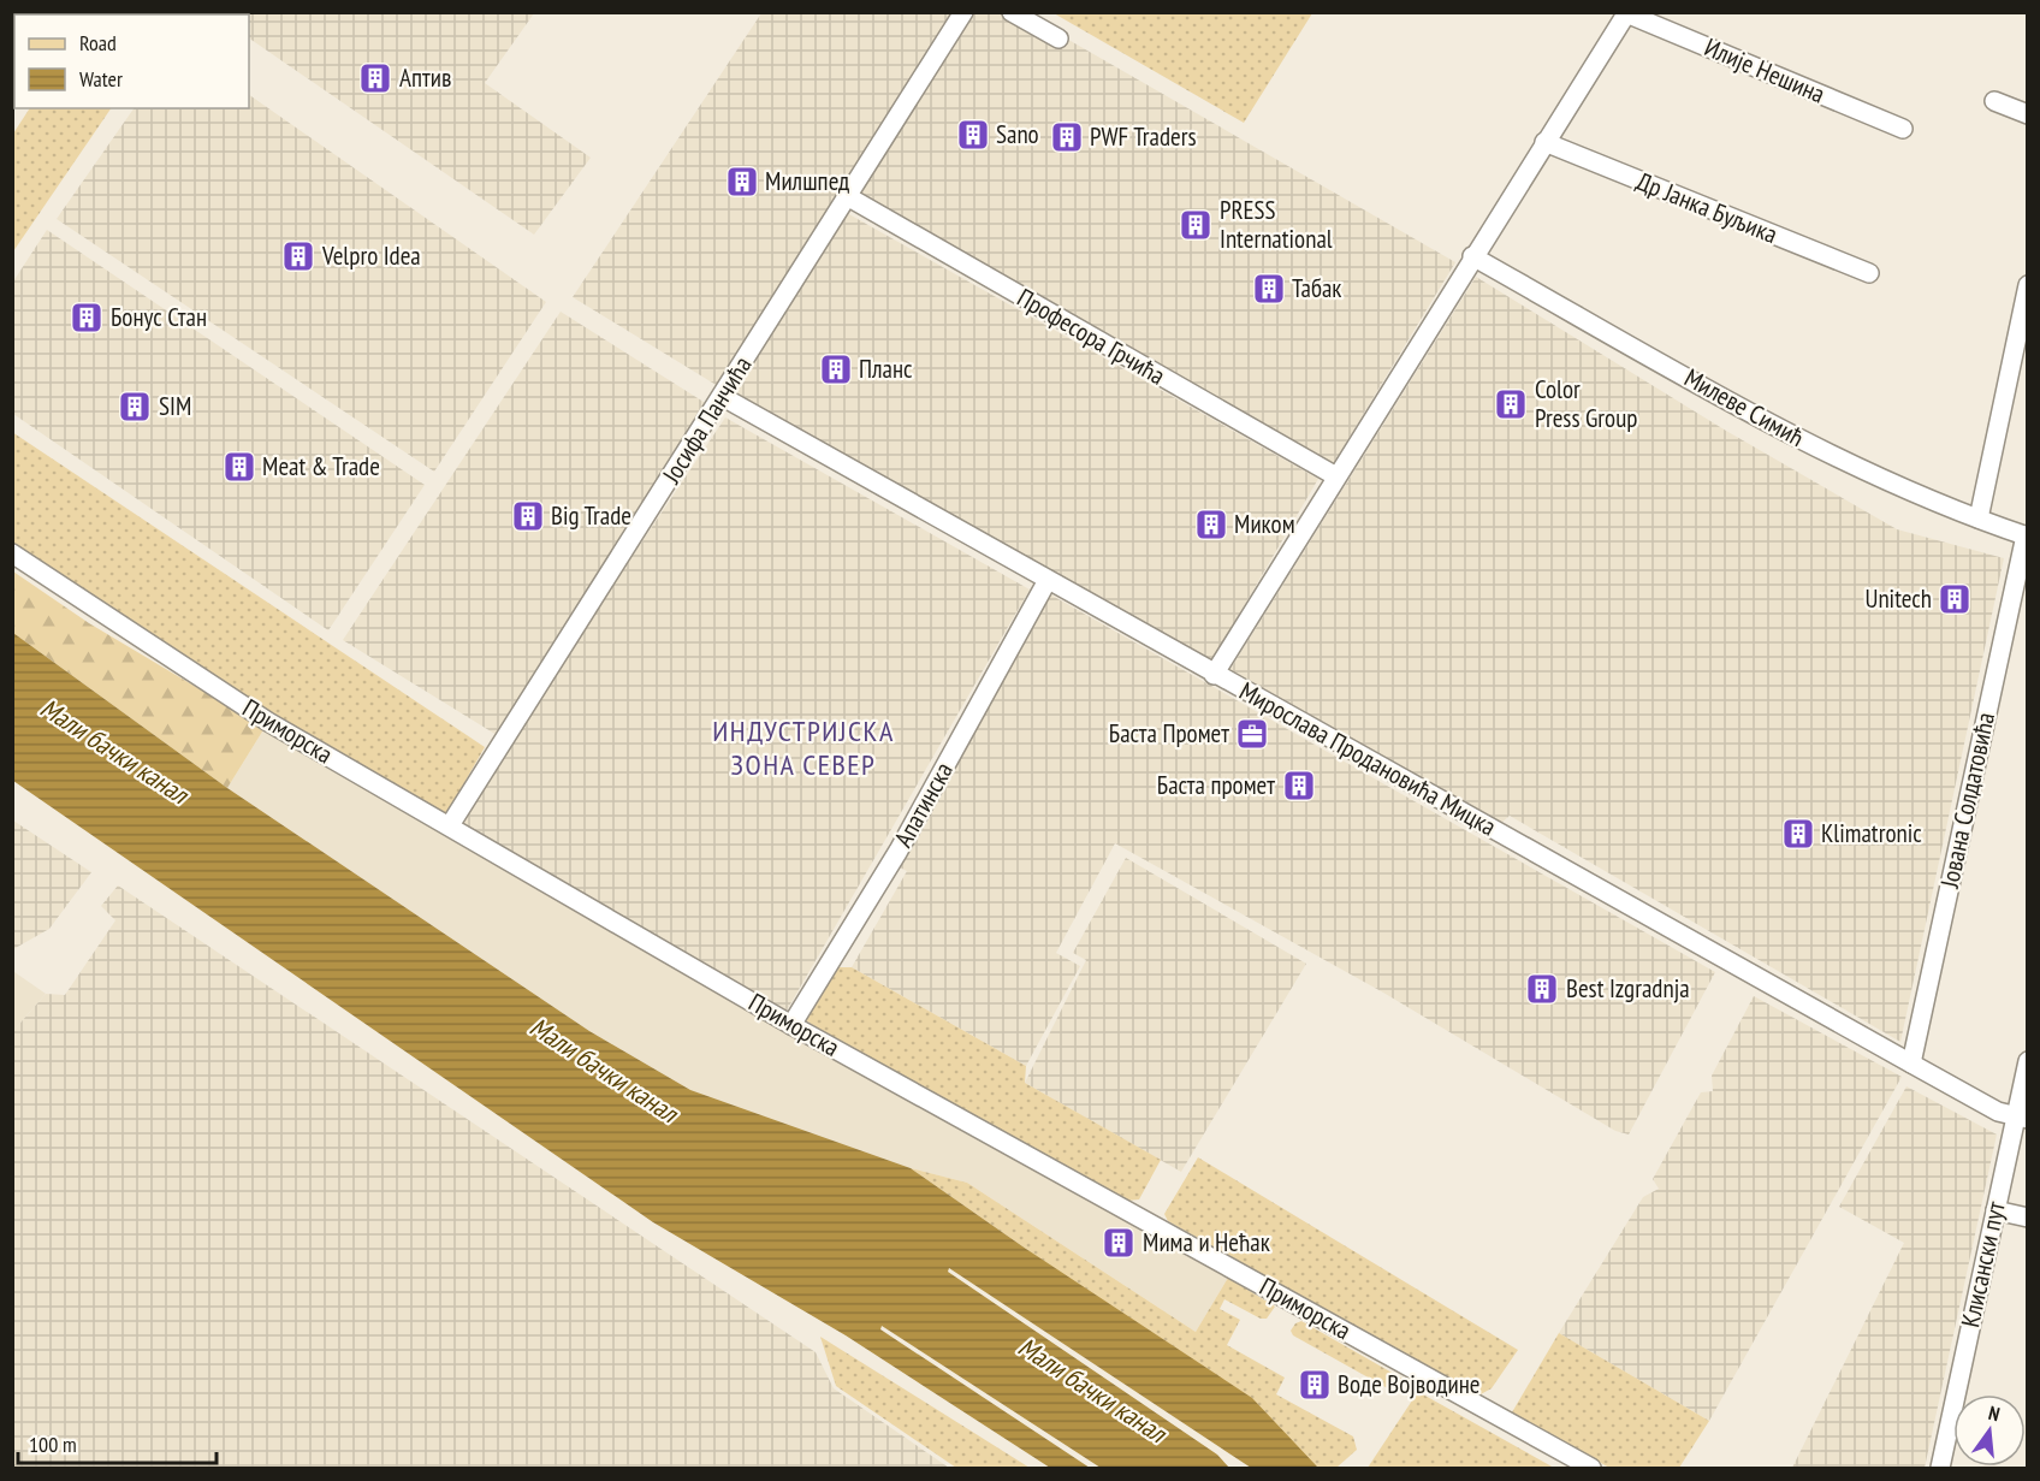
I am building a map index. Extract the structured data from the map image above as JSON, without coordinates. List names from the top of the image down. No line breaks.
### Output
{"streets":{"street":["Илије Нешина","Др Јанка Буљика","Професора Грчића","Милеве Симић","Јосифа Панчића","Приморска","Мирослава Продановића Мицка","Јована Солдатовића","Апатинска","Клисански пут"]},"crossings":[["Професора Грчића","Јосифа Панчића"],["Милеве Симић","Јована Солдатовића"],["Јосифа Панчића","Приморска"],["Јосифа Панчића","Мирослава Продановића Мицка"],["Приморска","Апатинска"],["Мирослава Продановића Мицка","Јована Солдатовића"],["Мирослава Продановића Мицка","Апатинска"],["Мирослава Продановића Мицка","Клисански пут"]],"districts":["ИНДУСТРИЈСКА ЗОНА СЕВЕР"],"water":["Мали бачки канал"],"places":{"building":["Аптив","Sano","PWF Traders","Милшпед","PRESS International","Velpro Idea","Табак","Бонус Стан","Планс","Color Press Group","SIM","Meat & Trade","Big Trade","Миком","Unitech","Баста промет","Klimatronic","Best Izgradnja","Мима и Нећак","Воде Војводине"],"office":["Баста Промет"]},"legend":["Road","Water"],"scale_bar":"100 m","north":"top"}
